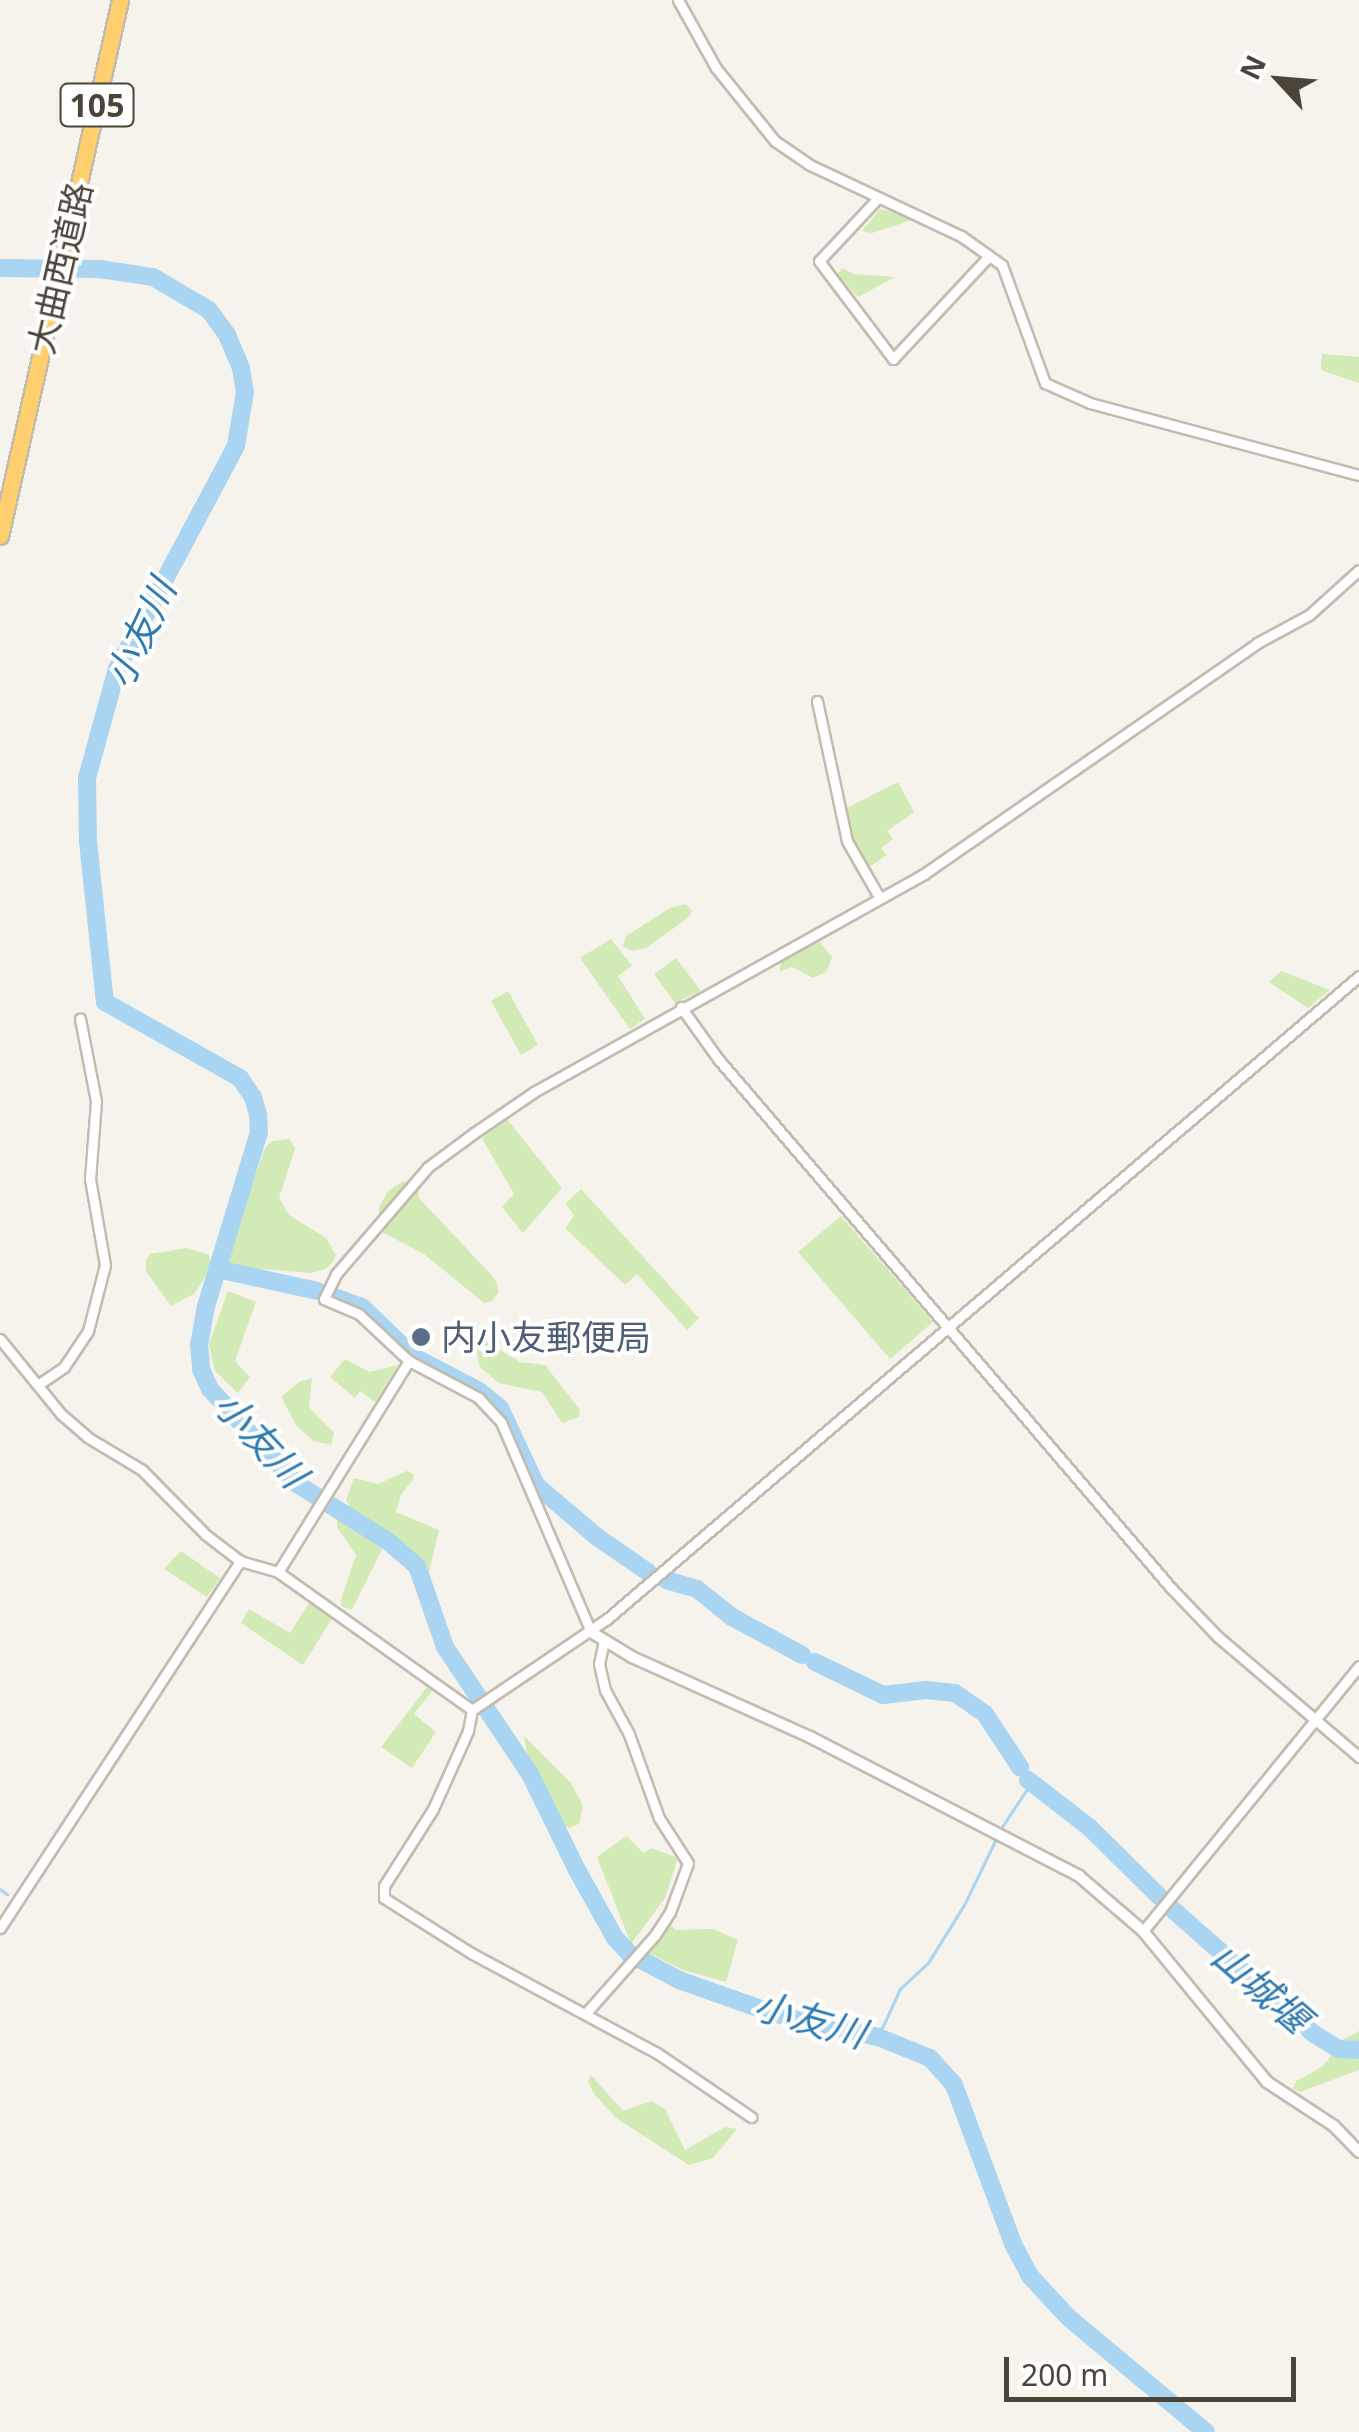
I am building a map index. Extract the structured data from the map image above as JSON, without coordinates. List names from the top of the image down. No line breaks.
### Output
{"streets":{"highway":["105","大曲西道路"]},"water":["小友川","山城堰"],"places":["内小友郵便局"],"scale_bar":"200 m","north":"top left"}
